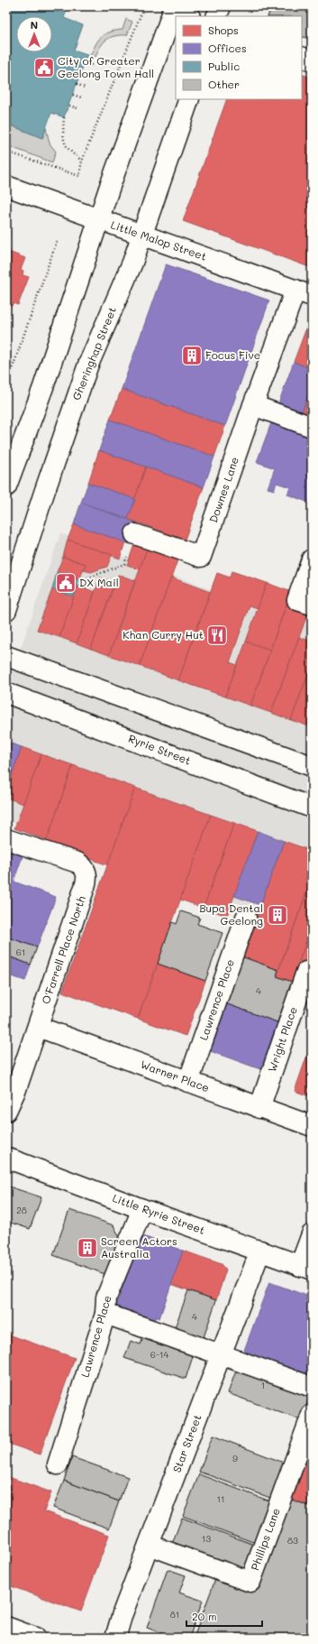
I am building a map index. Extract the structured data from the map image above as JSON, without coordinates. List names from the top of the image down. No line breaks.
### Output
{"streets":{"street":["Little Malop Street","Gheringhap Street","Downes Lane","Ryrie Street","O'Farrell Place North","Lawrence Place","Wright Place","Warner Place","Little Ryrie Street","Star Street","Phillips Lane"]},"crossings":[["Little Malop Street","Gheringhap Street"],["Little Malop Street","Downes Lane"],["O'Farrell Place North","Warner Place"],["Lawrence Place","Warner Place"],["Lawrence Place","Little Ryrie Street"],["Wright Place","Warner Place"],["Little Ryrie Street","Star Street"],["Star Street","Phillips Lane"]],"places":{"public building":["City of Greater Geelong Town Hall","DX Mail"],"building":["Focus Five","Bupa Dental Geelong","Screen Actors Australia"],"restaurant":["Khan Curry Hut"]},"house_numbers":["61","4","28","4","6-14","1","9","11","13","83","81"],"legend":["Shops","Offices","Public","Other"],"scale_bar":"20 m","north":"top"}
